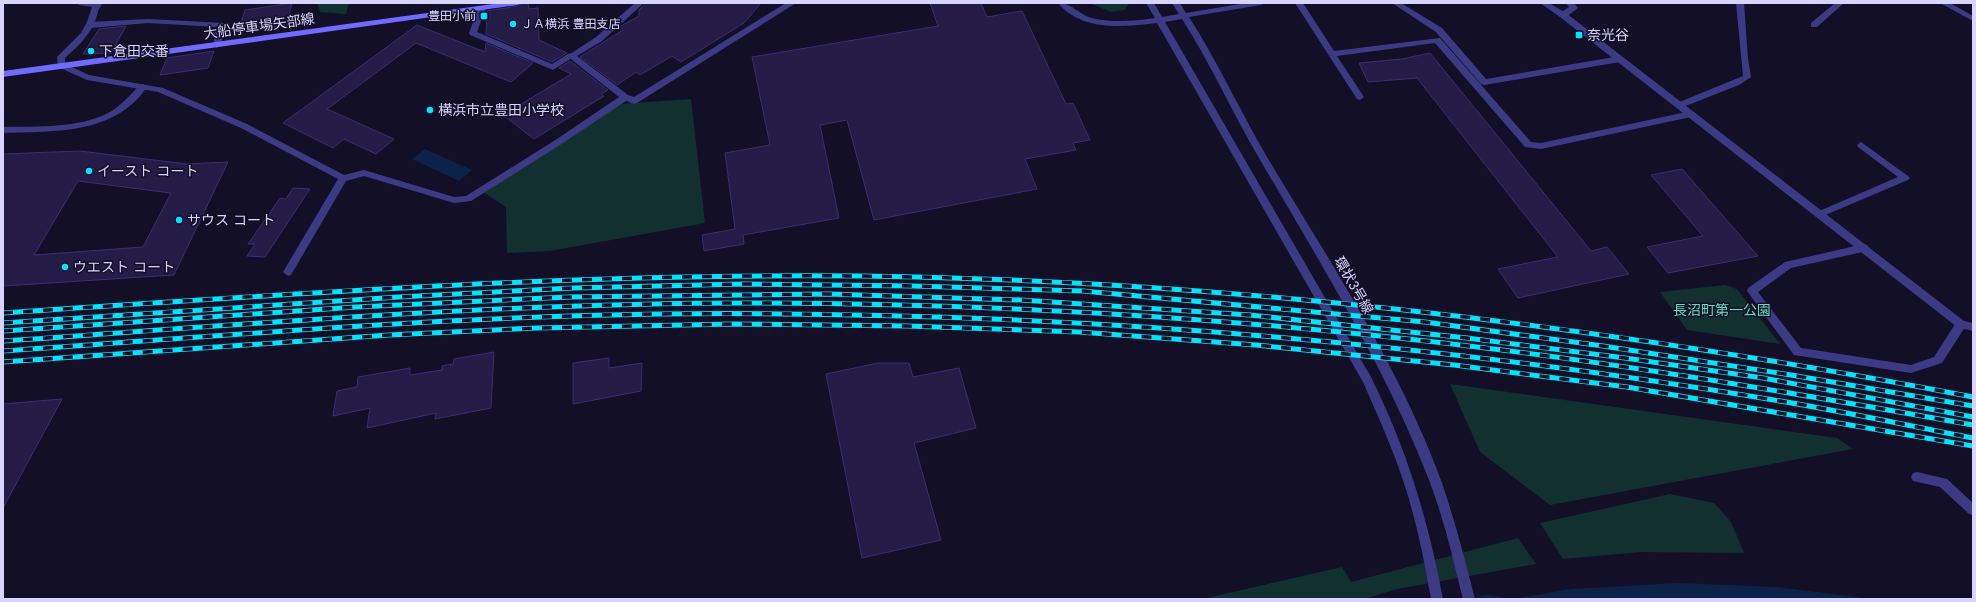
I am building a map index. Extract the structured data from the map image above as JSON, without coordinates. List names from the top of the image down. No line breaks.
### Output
{"streets":{"main road":["大船停車場矢部線"],"street":["環状3号線"]},"parks":["長沼町第一公園"],"places":{"transit":["豊田小前","奈光谷"],"other":["ＪＡ横浜 豊田支店","下倉田交番","横浜市立豊田小学校","イースト コート","サウス コート","ウエスト コート"]}}
